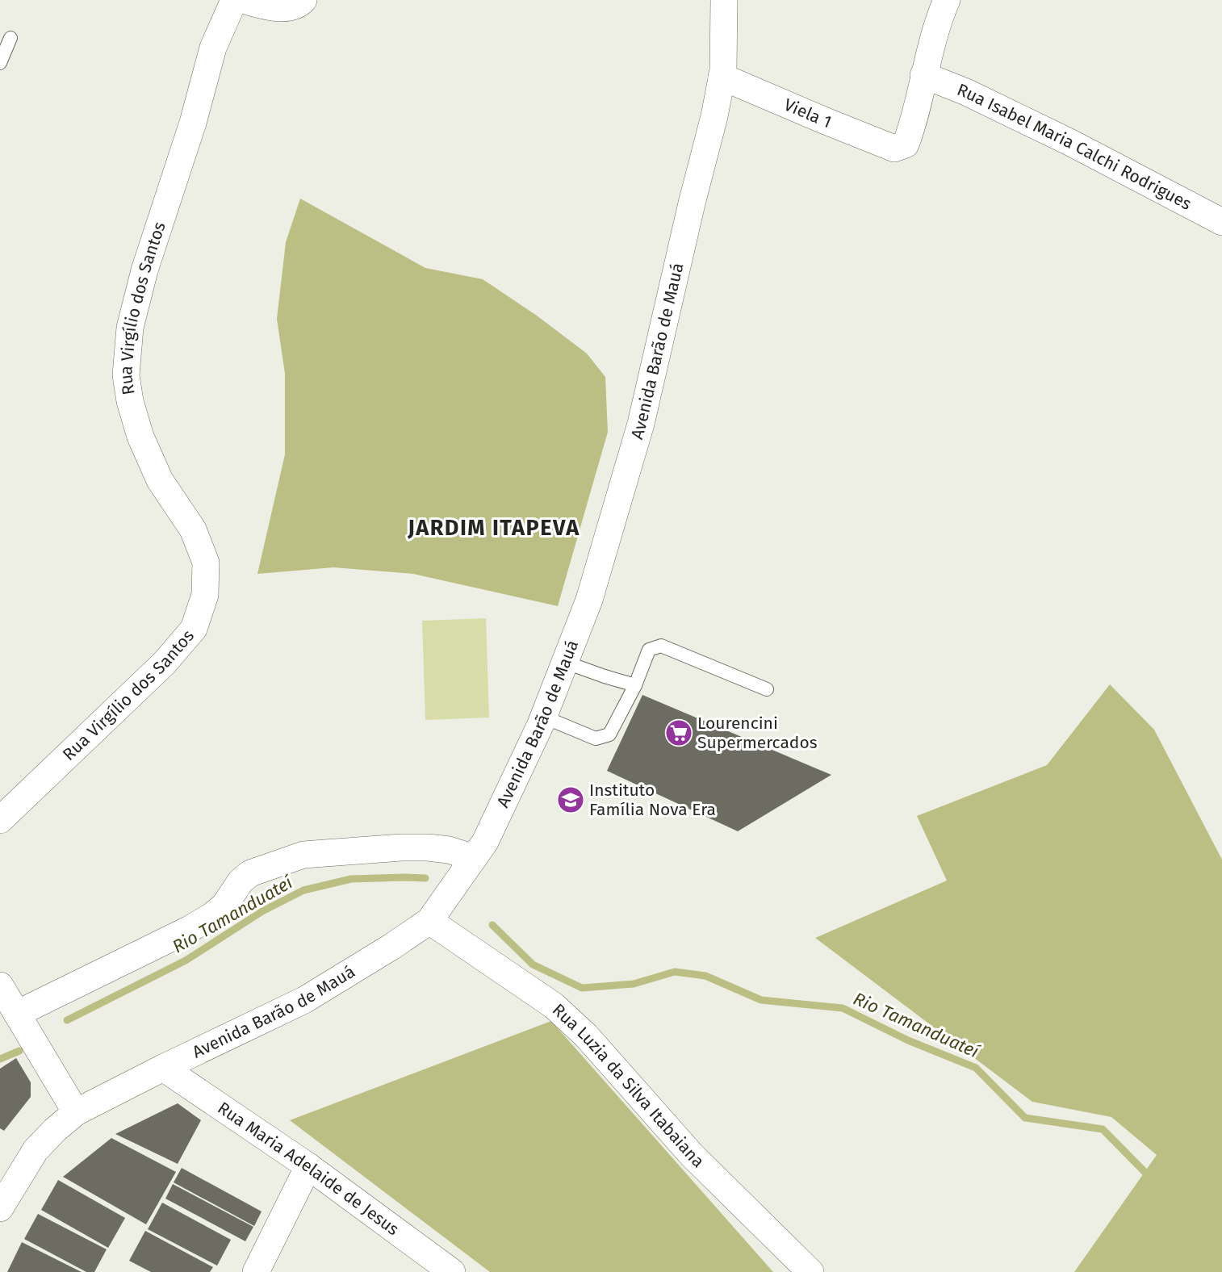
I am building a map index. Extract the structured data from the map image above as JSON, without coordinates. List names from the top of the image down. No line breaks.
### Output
{"streets":{"street":["Viela 1","Rua Isabel Maria Calchi Rodrigues","Rua Virgílio dos Santos","Avenida Barão de Mauá","Rua Luzia da Silva Itabaiana","Rua Maria Adelaide de Jesus"]},"crossings":[["Viela 1","Rua Isabel Maria Calchi Rodrigues"],["Viela 1","Avenida Barão de Mauá"],["Avenida Barão de Mauá","Rua Luzia da Silva Itabaiana"],["Avenida Barão de Mauá","Rua Maria Adelaide de Jesus"]],"districts":["JARDIM ITAPEVA"],"water":["Rio Tamanduateí"],"places":{"supermarket":["Lourencini Supermercados"],"school or university":["Instituto Família Nova Era"]}}
